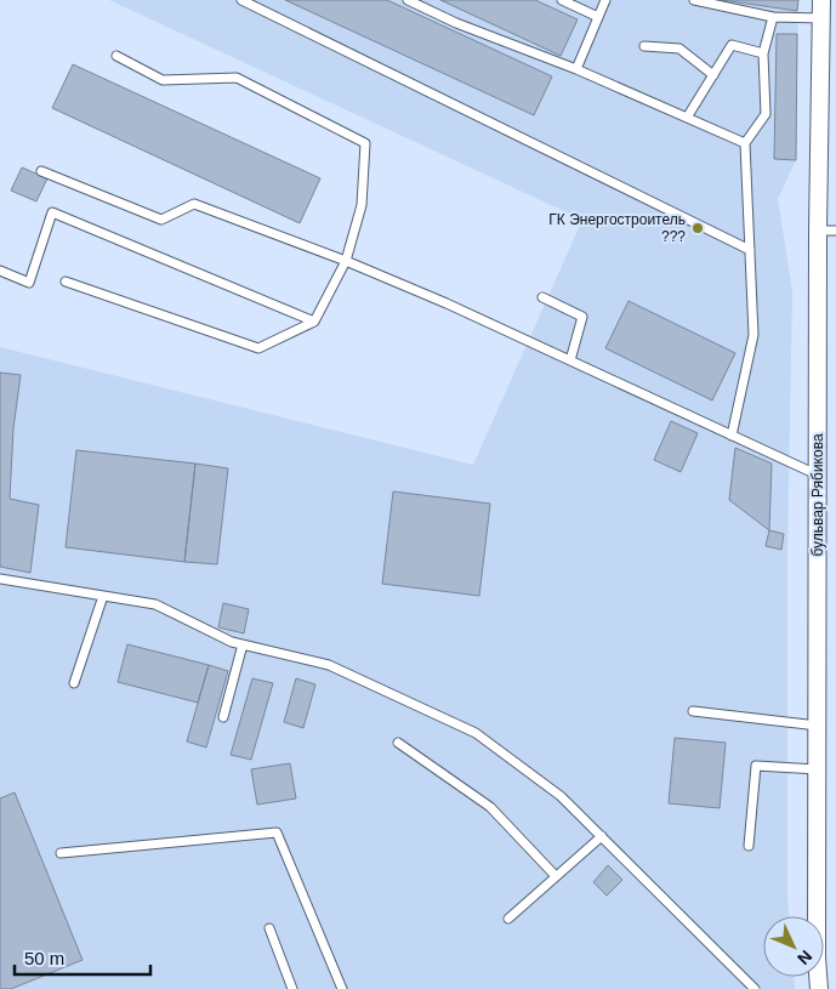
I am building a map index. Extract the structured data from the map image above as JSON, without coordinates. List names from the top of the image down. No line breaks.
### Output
{"streets":{"street":["бульвар Рябикова"]},"places":["ГК Энергостроитель ???"],"scale_bar":"50 m","north":"bottom right"}
